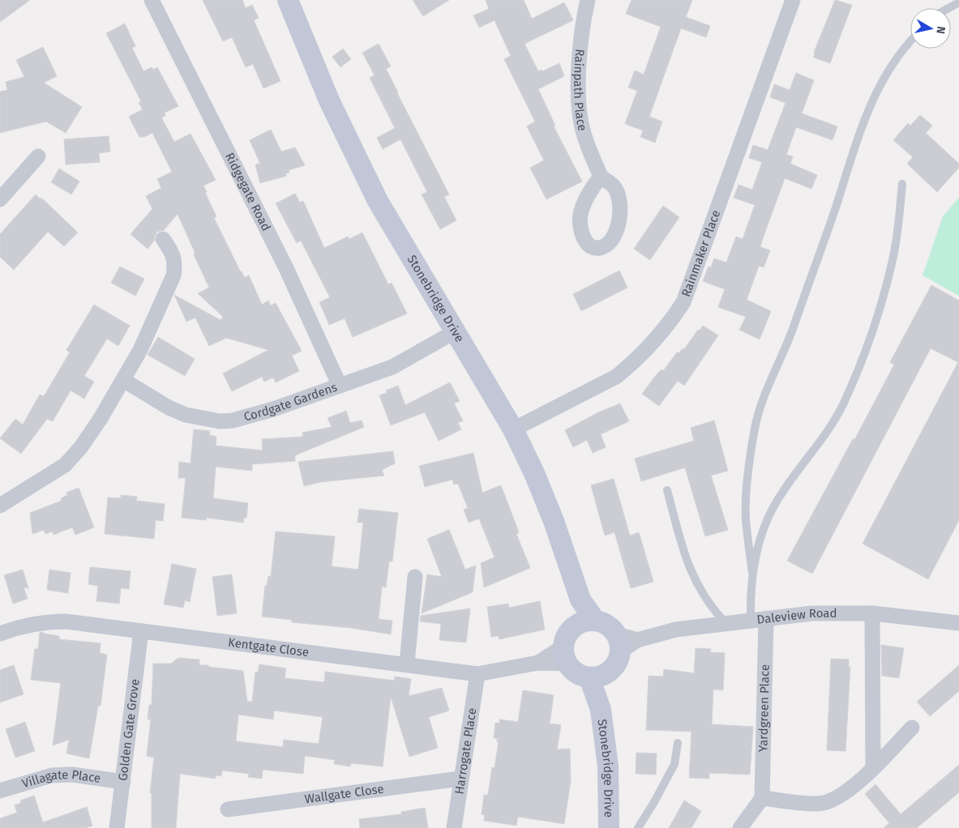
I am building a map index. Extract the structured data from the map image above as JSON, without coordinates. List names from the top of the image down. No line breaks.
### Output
{"streets":{"street":["Rainpath Place","Ridgegate Road","Rainmaker Place","Stonebridge Drive","Cordgate Gardens","Daleview Road","Kentgate Close","Yardgreen Place","Golden Gate Grove","Harrogate Place","Villagate Place","Wallgate Close"]},"crossings":[["Ridgegate Road","Cordgate Gardens"],["Rainmaker Place","Stonebridge Drive"],["Stonebridge Drive","Cordgate Gardens"],["Stonebridge Drive","Daleview Road"],["Stonebridge Drive","Kentgate Close"],["Daleview Road","Kentgate Close"],["Daleview Road","Yardgreen Place"],["Kentgate Close","Golden Gate Grove"],["Kentgate Close","Harrogate Place"],["Golden Gate Grove","Villagate Place"],["Harrogate Place","Wallgate Close"]],"north":"right"}
